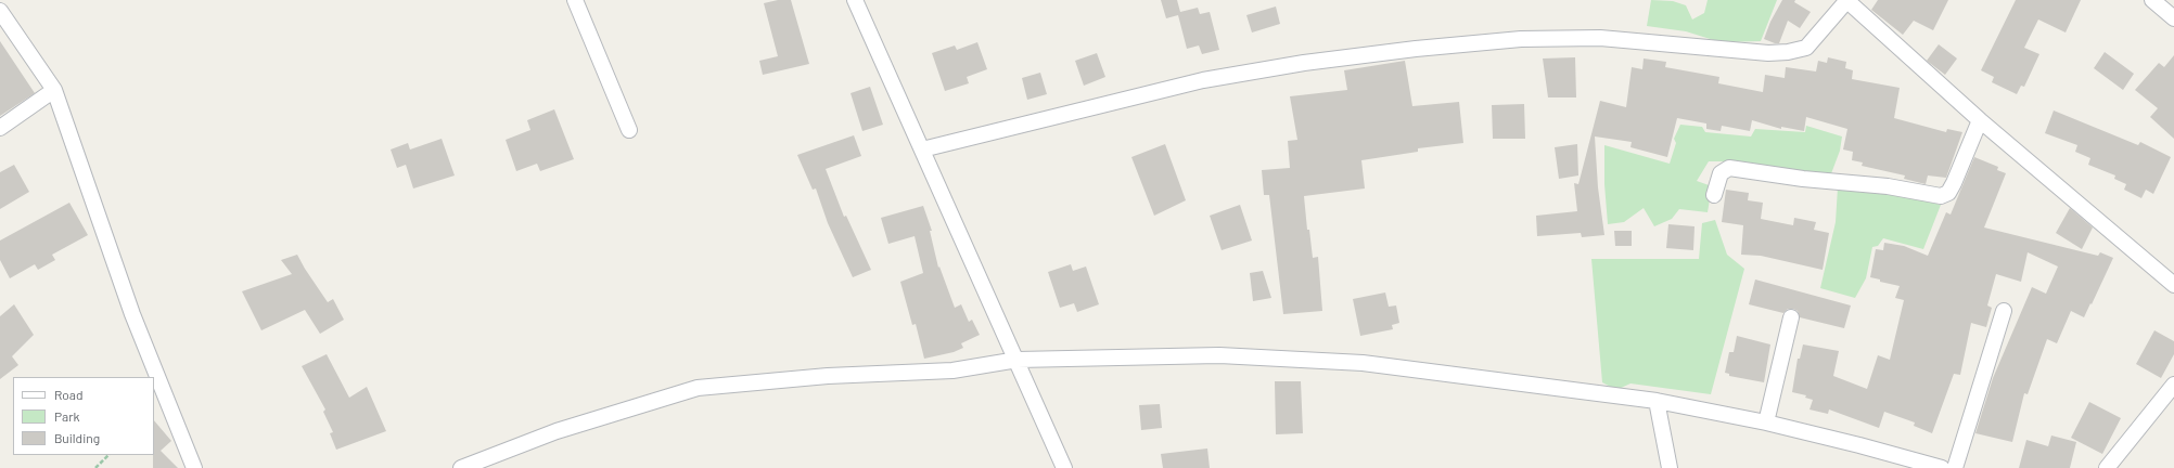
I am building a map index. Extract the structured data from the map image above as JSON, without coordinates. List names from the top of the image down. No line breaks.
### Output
{"legend":["Road","Park","Building"]}
